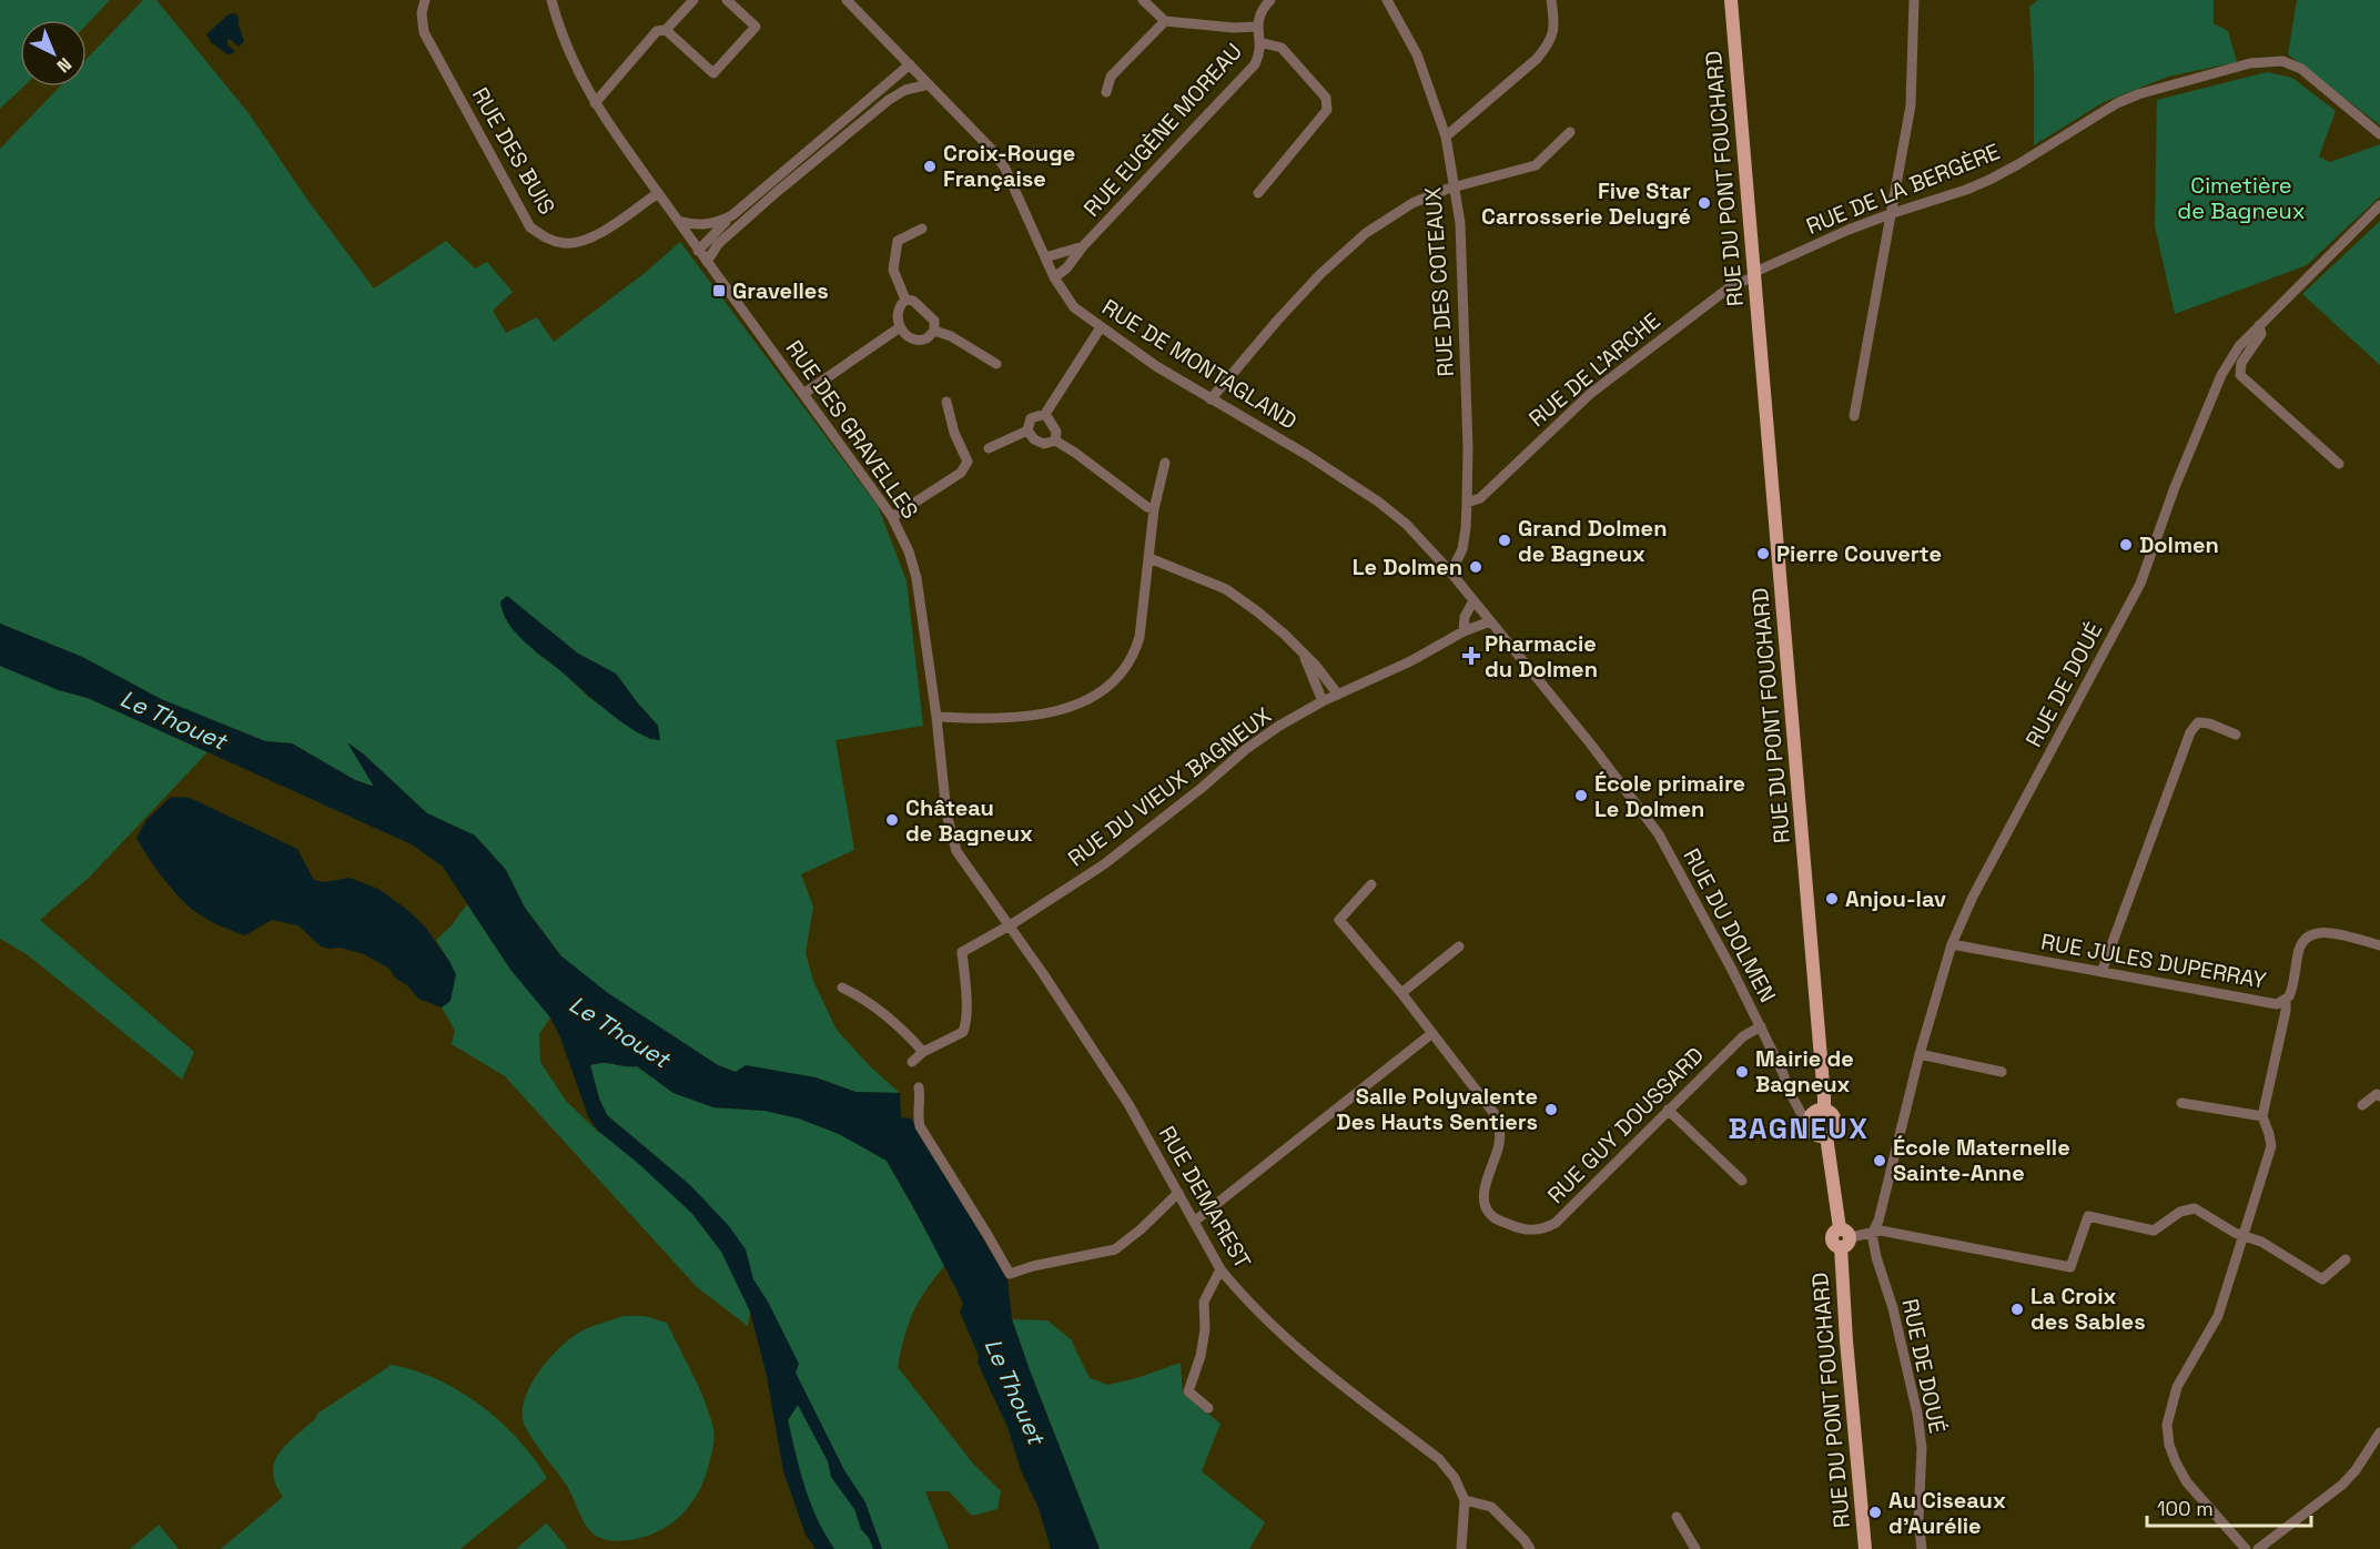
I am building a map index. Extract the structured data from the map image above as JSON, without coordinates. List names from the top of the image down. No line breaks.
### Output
{"streets":{"main road":["RUE DU PONT FOUCHARD"],"street":["RUE EUGÈNE MOREAU","RUE DES BUIS","RUE DE LA BERGÈRE","RUE DES COTEAUX","RUE DE MONTAGLAND","RUE DE L'ARCHE","RUE DES GRAVELLES","RUE DE DOUÉ","RUE DU VIEUX BAGNEUX","RUE DU DOLMEN","RUE JULES DUPERRAY","RUE GUY DOUSSARD","RUE DEMAREST"]},"crossings":[["RUE EUGÈNE MOREAU","RUE DE MONTAGLAND"],["RUE DES BUIS","RUE DES GRAVELLES"],["RUE DU PONT FOUCHARD","RUE DE LA BERGÈRE"],["RUE DU PONT FOUCHARD","RUE DE L'ARCHE"],["RUE DU PONT FOUCHARD","RUE DU DOLMEN"],["RUE DE LA BERGÈRE","RUE DE L'ARCHE"],["RUE DES COTEAUX","RUE DE MONTAGLAND"],["RUE DES COTEAUX","RUE DE L'ARCHE"],["RUE DES COTEAUX","RUE DU DOLMEN"],["RUE DE MONTAGLAND","RUE DU DOLMEN"],["RUE DES GRAVELLES","RUE DU VIEUX BAGNEUX"],["RUE DES GRAVELLES","RUE DEMAREST"],["RUE DE DOUÉ","RUE JULES DUPERRAY"],["RUE DU VIEUX BAGNEUX","RUE DU DOLMEN"],["RUE DU VIEUX BAGNEUX","RUE DEMAREST"],["RUE DU DOLMEN","RUE GUY DOUSSARD"]],"districts":["BAGNEUX"],"water":["Le Thouet"],"parks":["Cimetière de Bagneux"],"places":{"other":["Croix-Rouge Française","Five Star Carrosserie Delugré","Grand Dolmen de Bagneux","Dolmen","Pierre Couverte","Le Dolmen","École primaire Le Dolmen","Château de Bagneux","Anjou-lav","Mairie de Bagneux","Salle Polyvalente Des Hauts Sentiers","École Maternelle Sainte-Anne","La Croix des Sables","Au Ciseaux d'Aurélie"],"transit":["Gravelles"],"health":["Pharmacie du Dolmen"]},"scale_bar":"100 m","north":"bottom right"}
